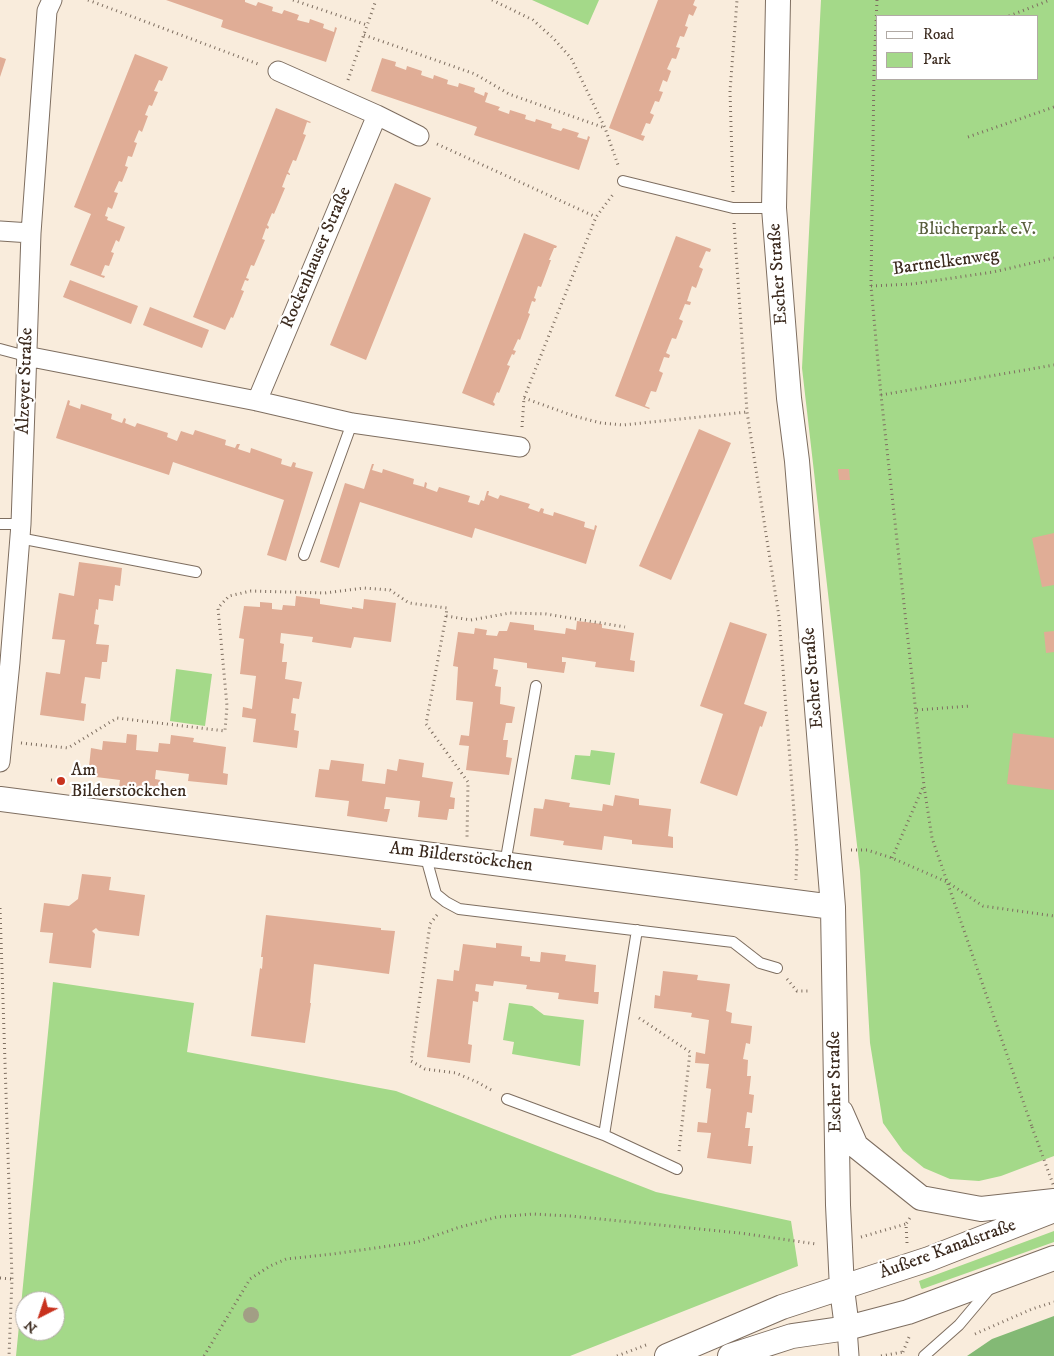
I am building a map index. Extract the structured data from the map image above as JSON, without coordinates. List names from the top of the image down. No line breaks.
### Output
{"streets":{"street":["Rockenhauser Straße","Escher Straße","Alzeyer Straße","Am Bilderstöckchen","Äußere Kanalstraße"],"path":["Bartnelkenweg"]},"crossings":[["Escher Straße","Am Bilderstöckchen"],["Escher Straße","Äußere Kanalstraße"]],"parks":["Blücherpark e.V."],"places":["Am Bilderstöckchen"],"legend":["Road","Park"],"north":"bottom left"}
